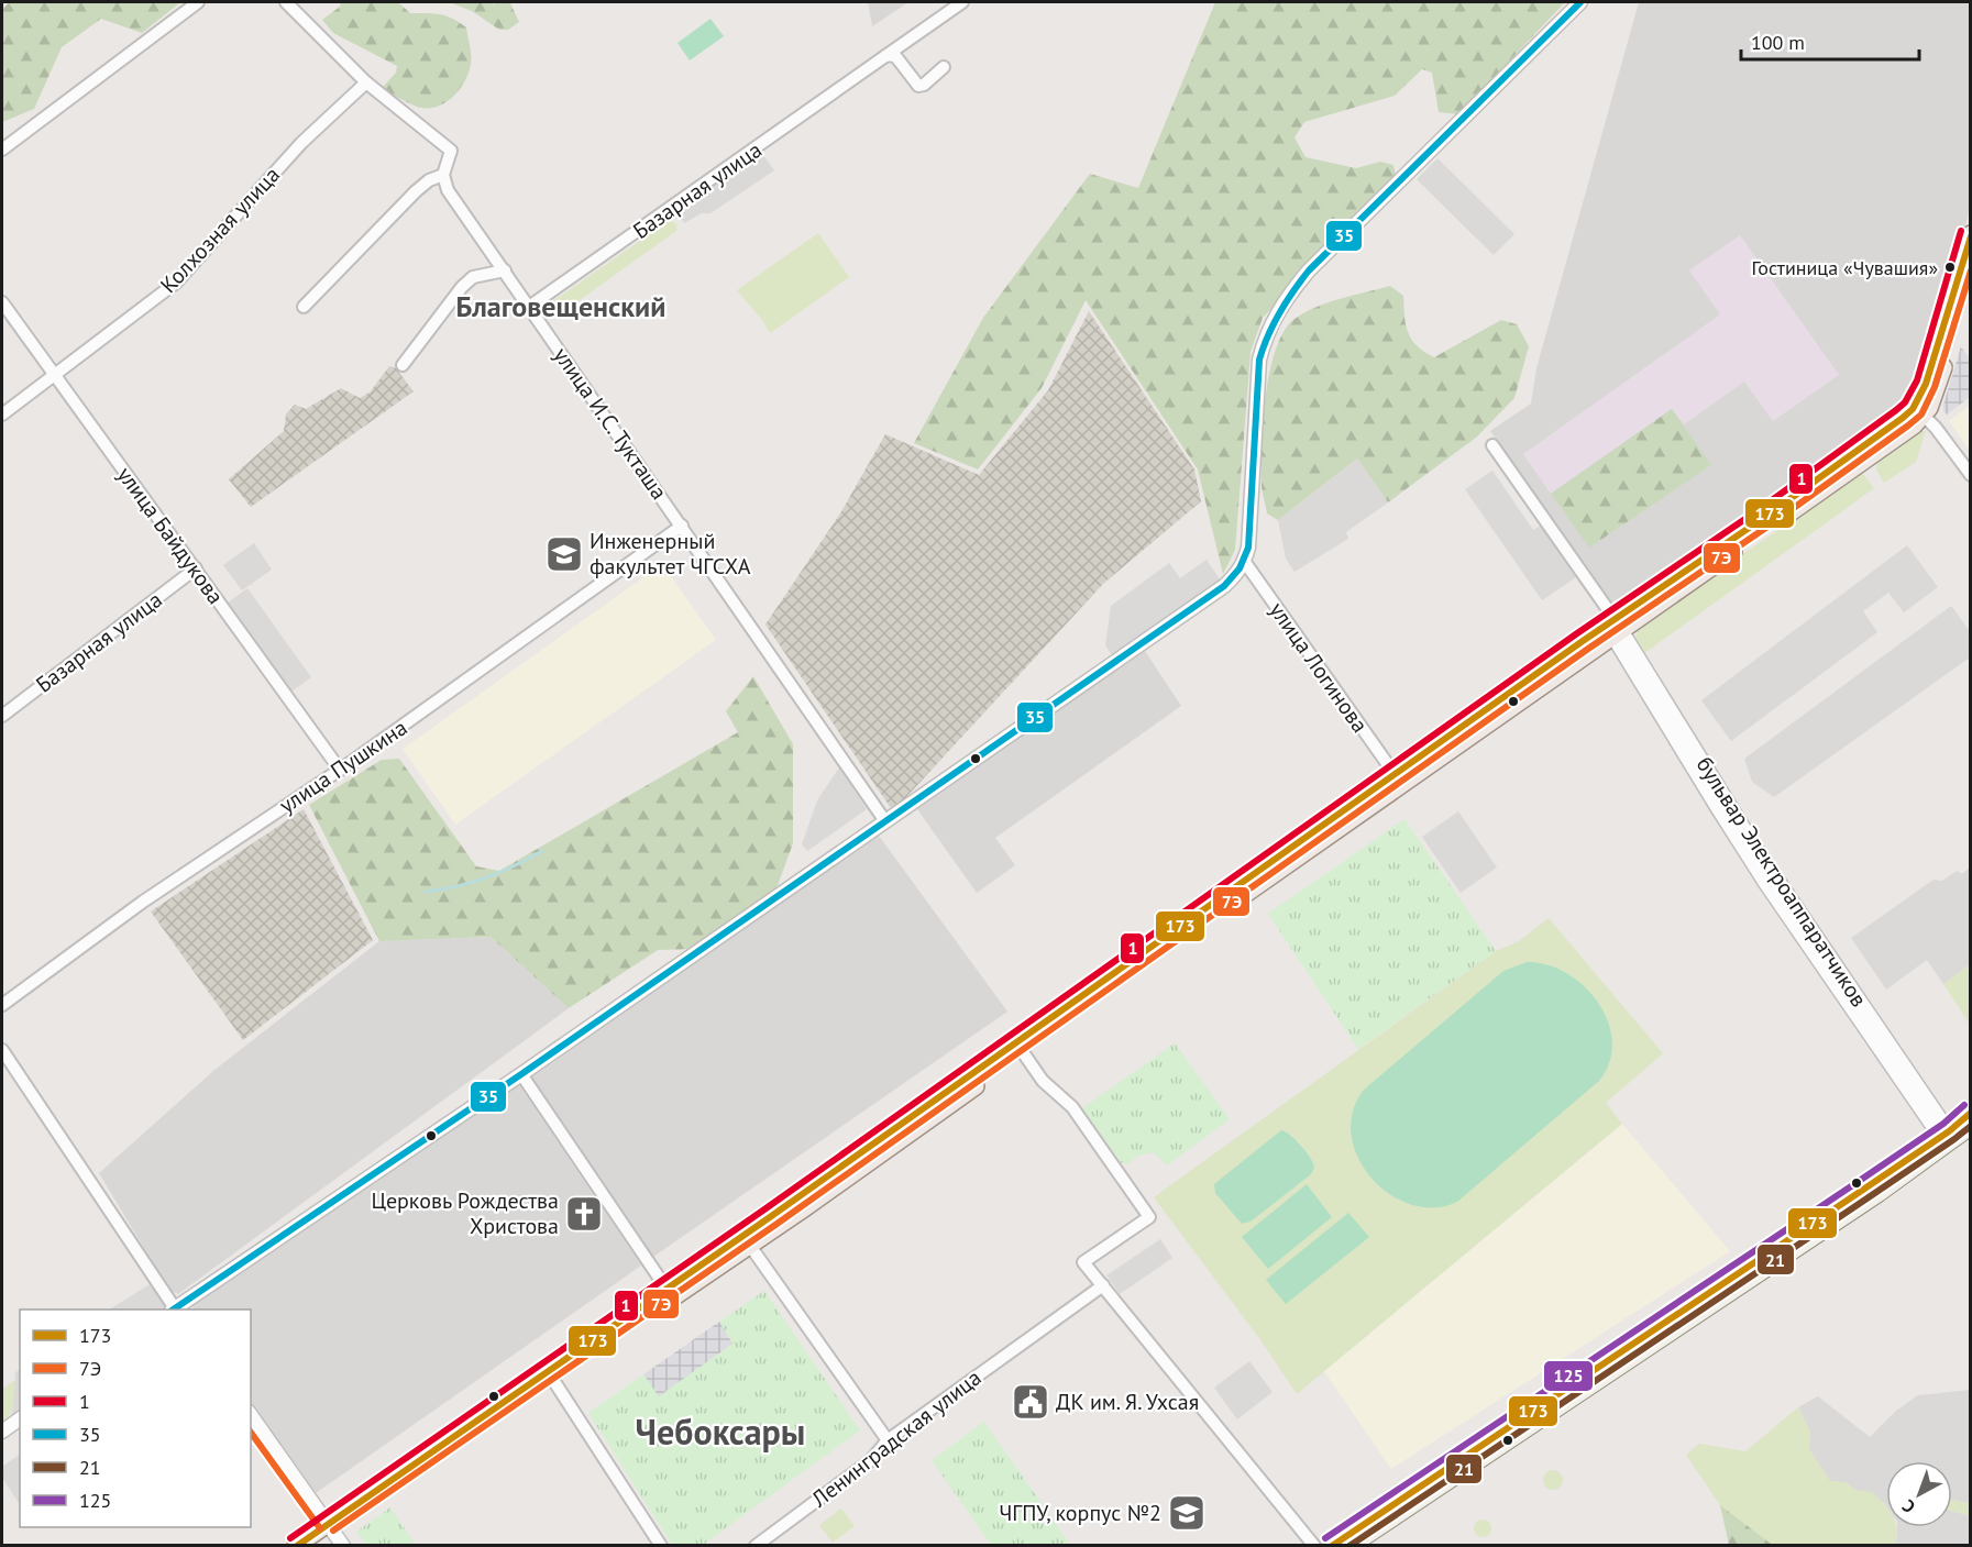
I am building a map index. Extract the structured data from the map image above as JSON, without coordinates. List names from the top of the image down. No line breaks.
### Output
{"streets":{"street":["Базарная улица","Колхозная улица","улица И.С. Тукташа","улица Байдукова","улица Логинова","улица Пушкина","бульвар Электроаппаратчиков","Ленинградская улица"]},"crossings":[["Базарная улица","улица И.С. Тукташа"],["Базарная улица","улица Байдукова"],["Колхозная улица","улица Байдукова"],["улица И.С. Тукташа","улица Пушкина"],["улица Байдукова","улица Пушкина"]],"districts":["Благовещенский","Чебоксары"],"places":{"other":["Гостиница «Чувашия»"],"school or university":["Инженерный факультет ЧГСХА","ЧГПУ, корпус №2"],"church":["Церковь Рождества Христова"],"public building":["ДК им. Я. Ухсая"]},"lines":["transit line 35","transit line 1","transit line 173","transit line 7Э","transit line 125","transit line 21"],"legend":["173","7Э","1","35","21","125"],"scale_bar":"100 m","north":"bottom left"}
